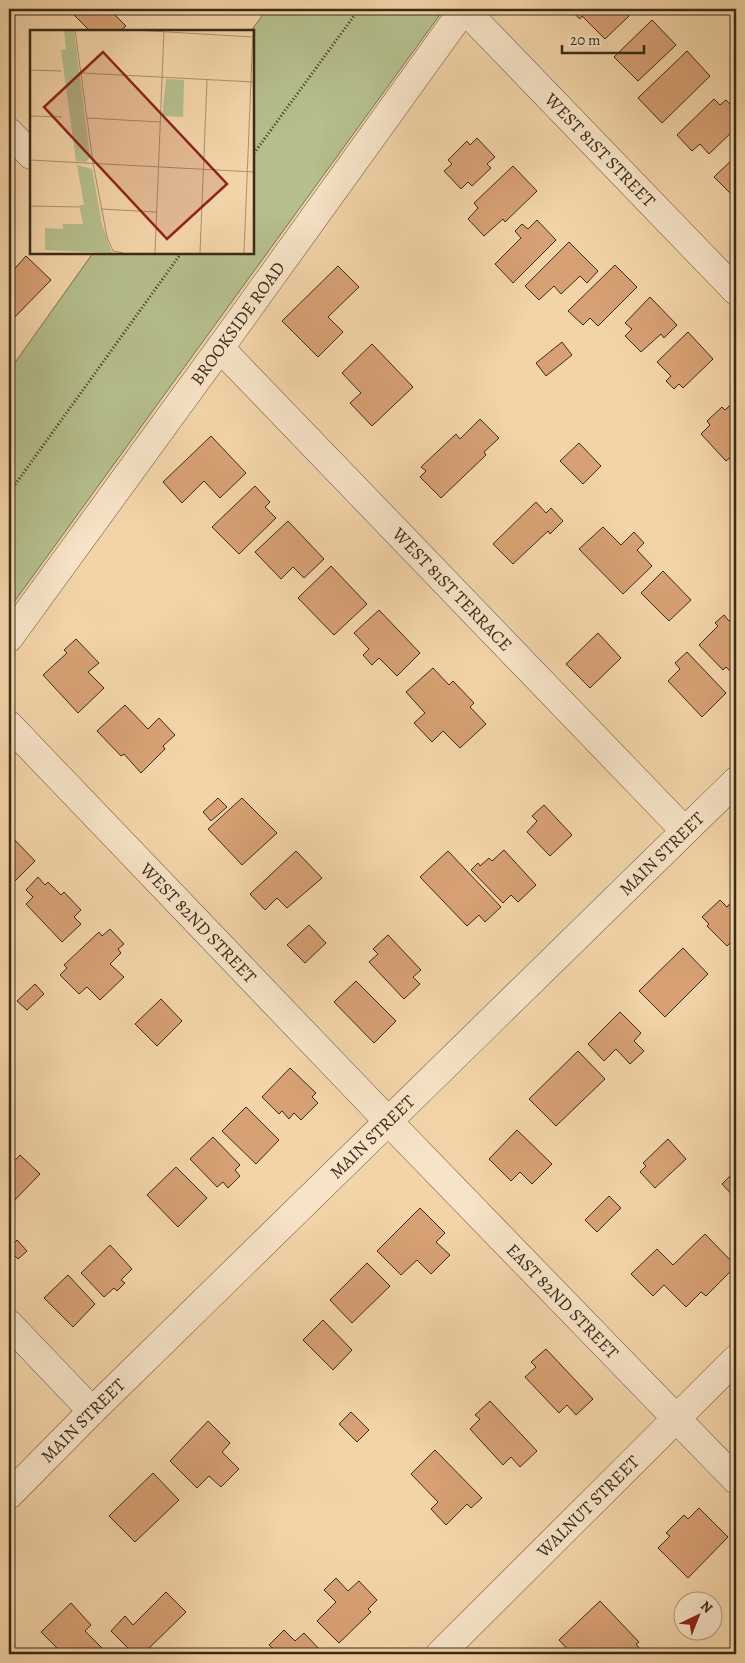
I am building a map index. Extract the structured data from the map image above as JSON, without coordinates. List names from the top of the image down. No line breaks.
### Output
{"streets":{"street":["WEST 81ST STREET","BROOKSIDE ROAD","WEST 81ST TERRACE","MAIN STREET","WEST 82ND STREET","EAST 82ND STREET","WALNUT STREET"]},"crossings":[["WEST 81ST STREET","BROOKSIDE ROAD"],["BROOKSIDE ROAD","WEST 81ST TERRACE"],["WEST 81ST TERRACE","MAIN STREET"],["MAIN STREET","WEST 82ND STREET"],["MAIN STREET","EAST 82ND STREET"],["WEST 82ND STREET","EAST 82ND STREET"],["EAST 82ND STREET","WALNUT STREET"]],"scale_bar":"20 m","north":"top right"}
